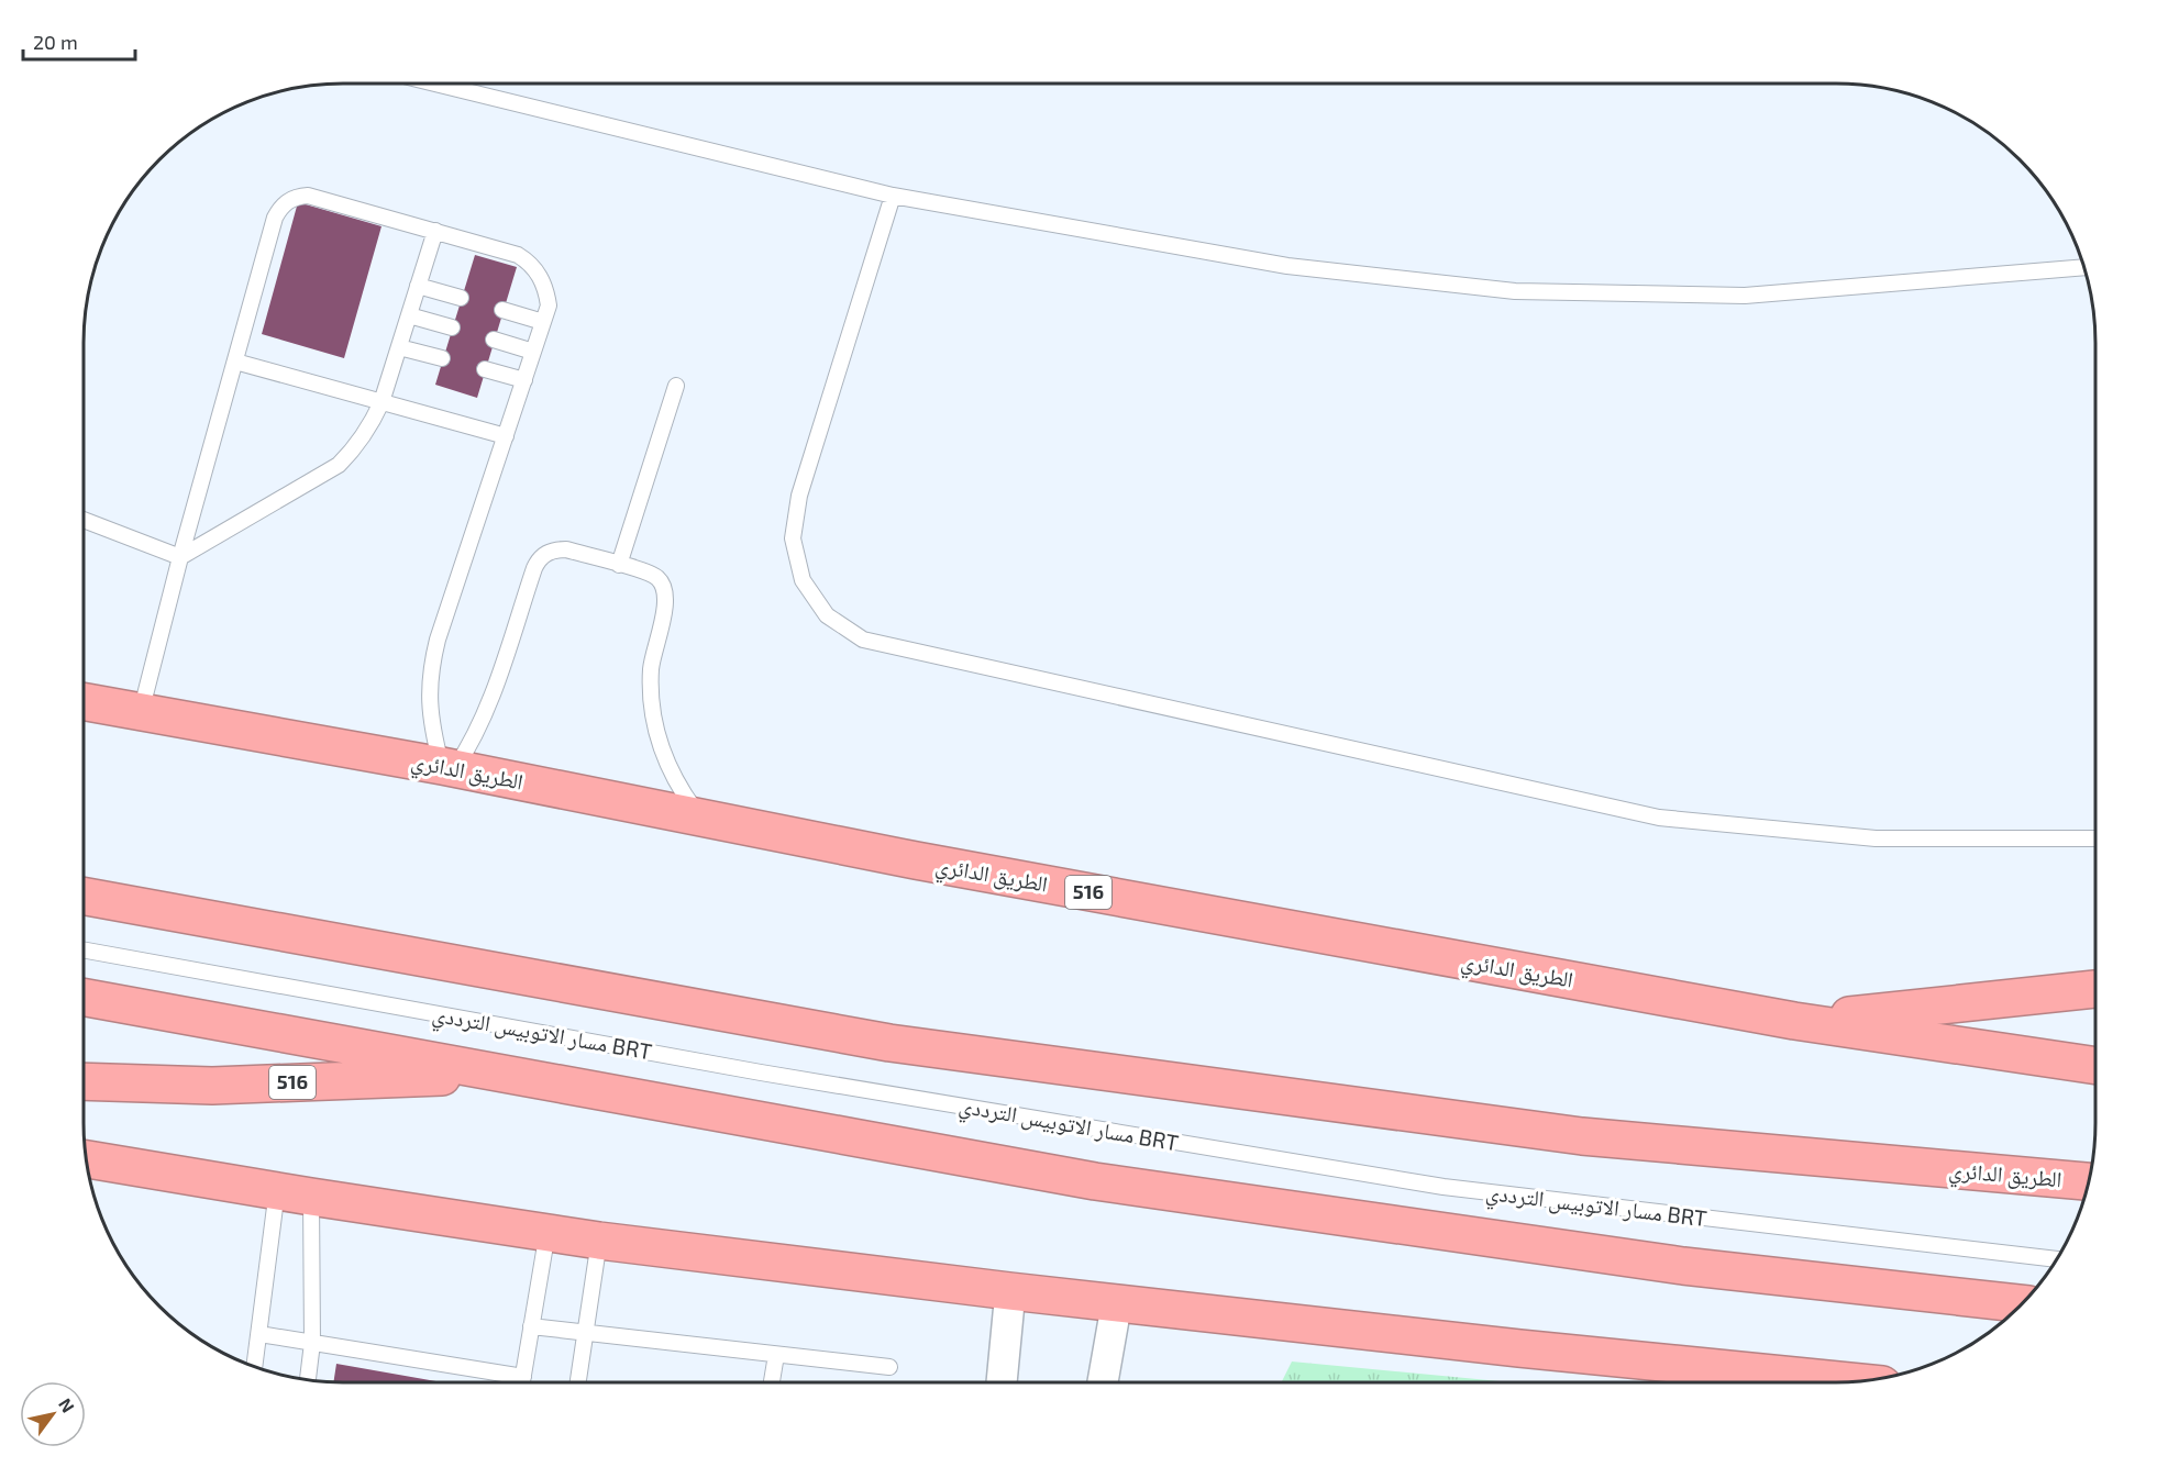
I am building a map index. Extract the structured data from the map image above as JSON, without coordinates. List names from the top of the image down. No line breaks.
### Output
{"streets":{"highway":["الطريق الدائري","516"],"lane":["مسار الاتوبيس الترددي BRT"]},"scale_bar":"20 m","north":"top right"}
